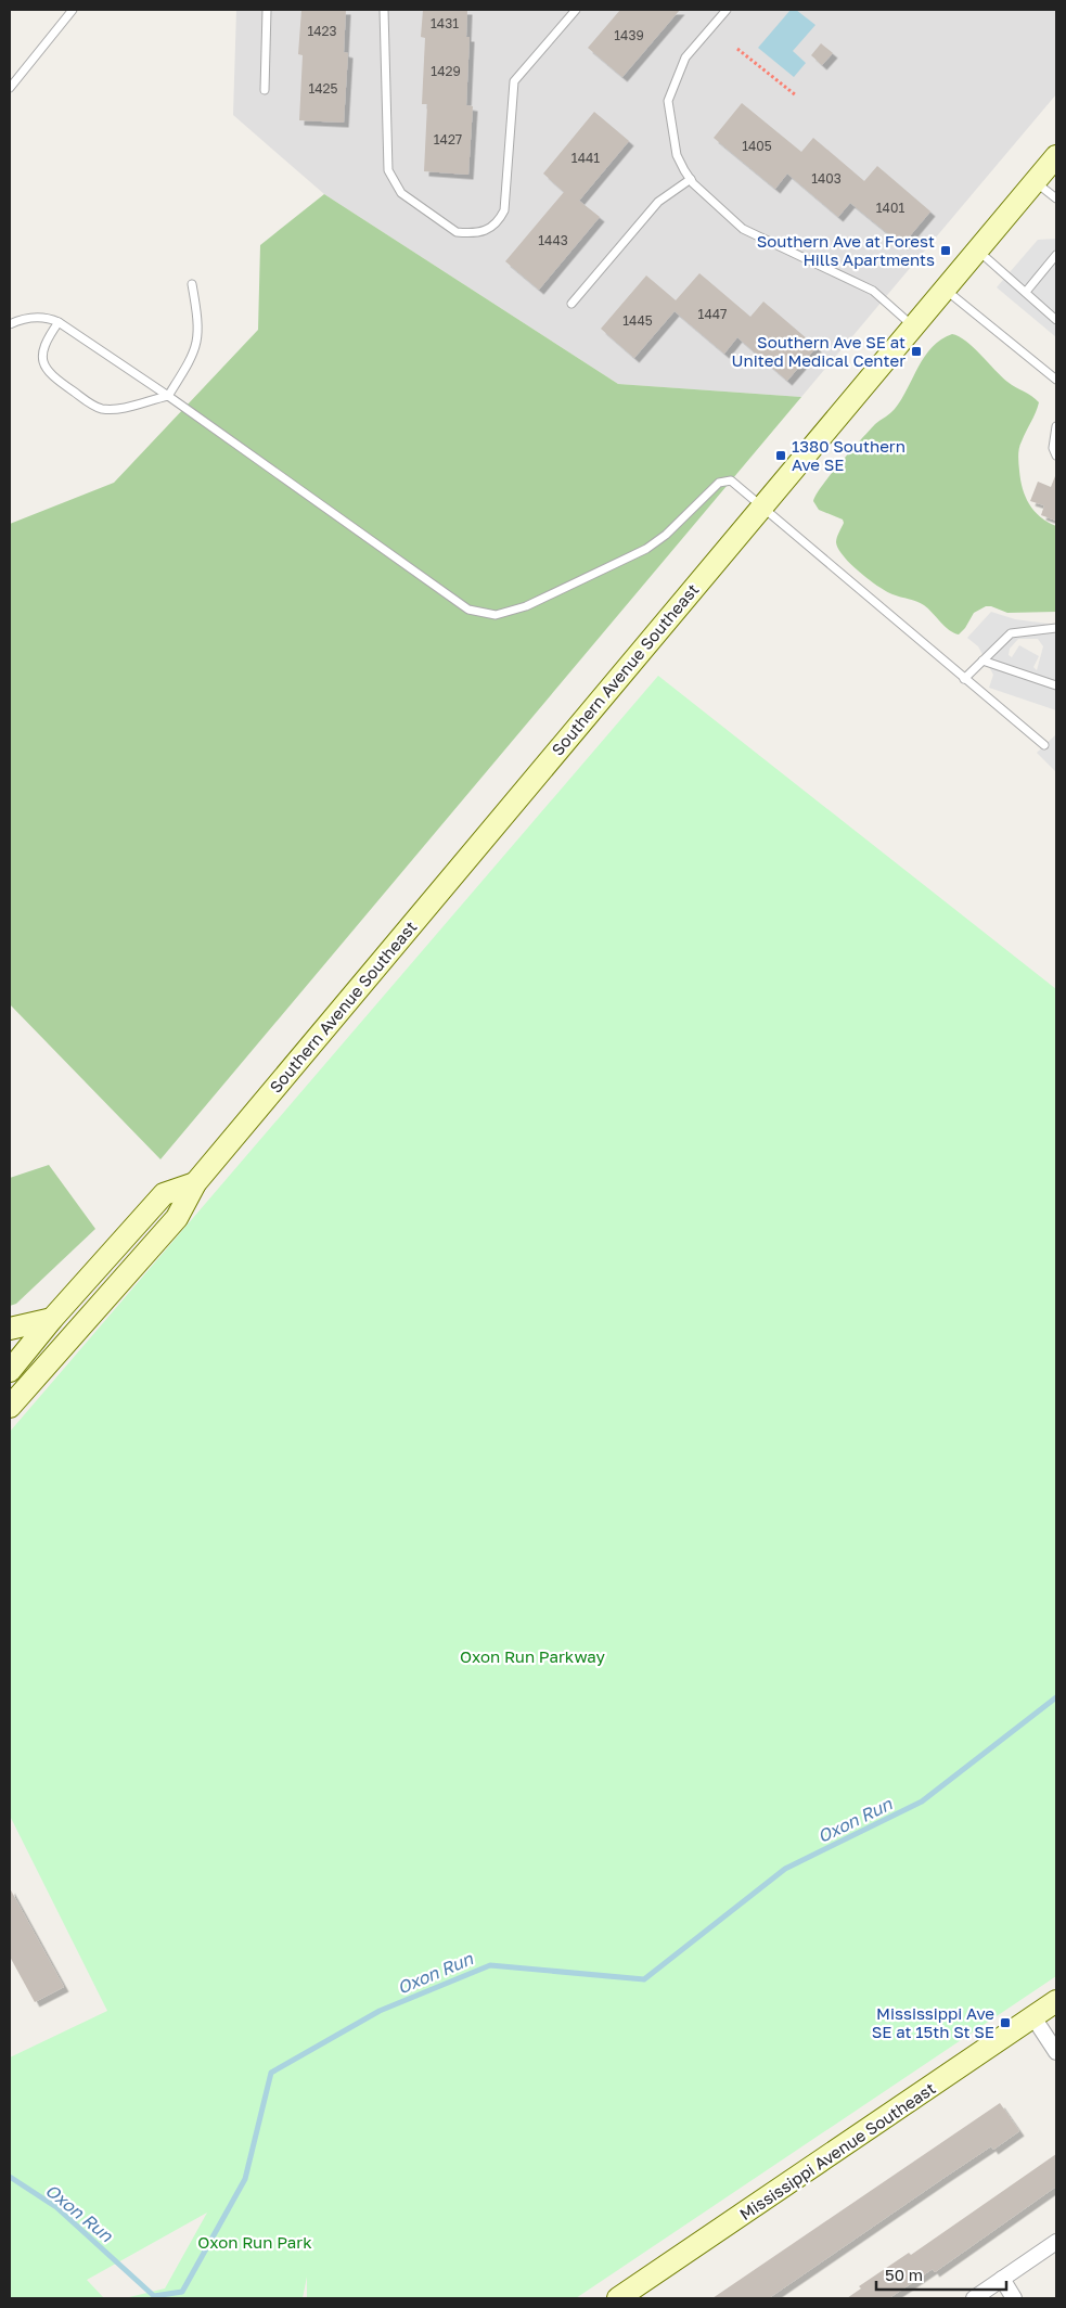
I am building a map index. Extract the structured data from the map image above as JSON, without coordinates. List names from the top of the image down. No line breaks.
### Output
{"streets":{"main road":["Southern Avenue Southeast","Mississippi Avenue Southeast"]},"water":["Oxon Run"],"parks":["Oxon Run Parkway","Oxon Run Park"],"places":{"transit":["Southern Ave at Forest Hills Apartments","Southern Ave SE at United Medical Center","1380 Southern Ave SE","Mississippi Ave SE at 15th St SE"]},"house_numbers":["1431","1423","1439","1429","1425","1427","1405","1441","1403","1401","1443","1447","1445"],"scale_bar":"50 m"}
